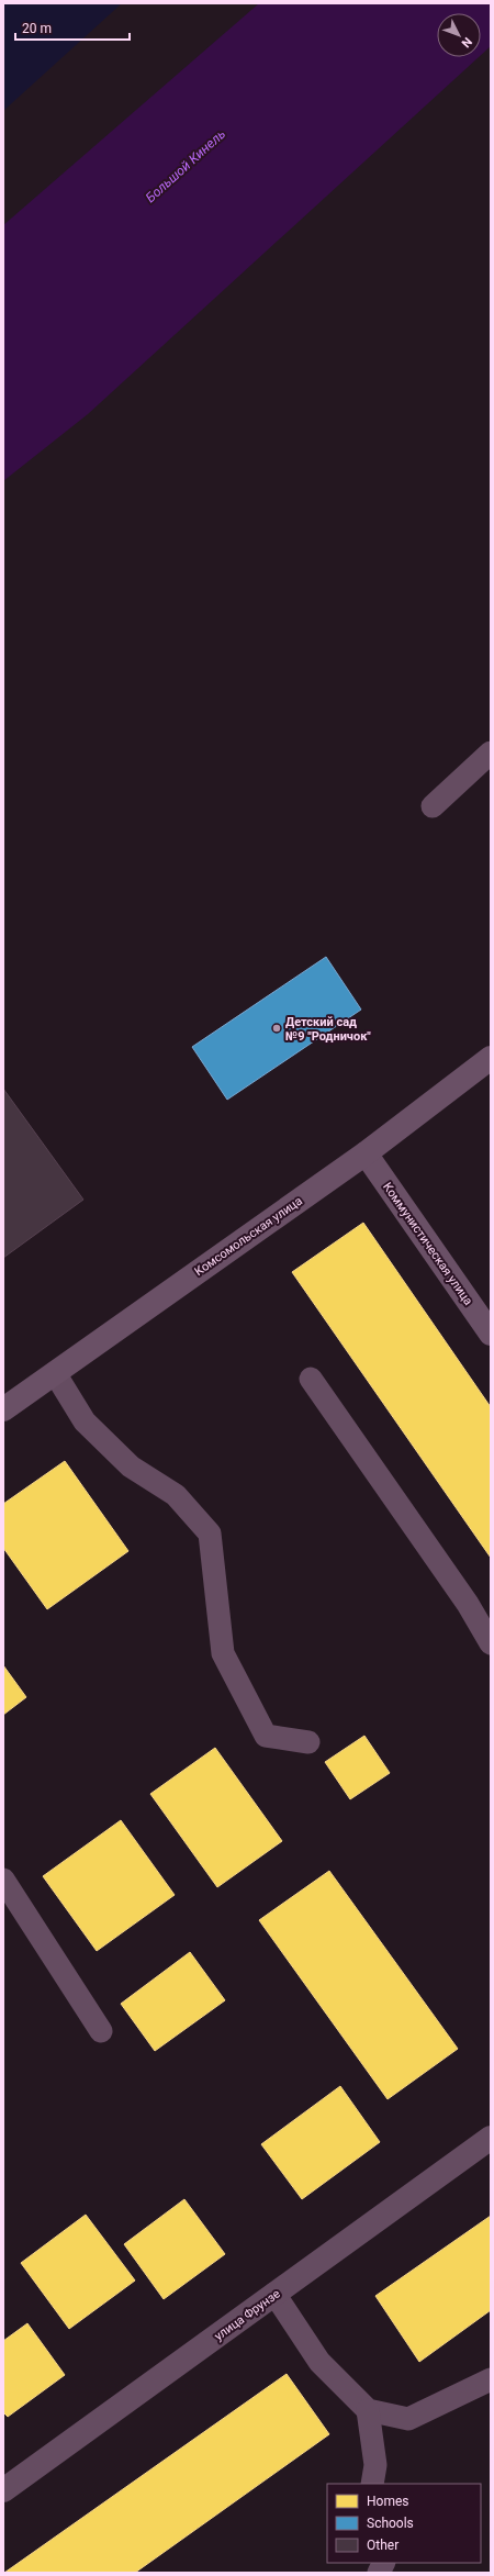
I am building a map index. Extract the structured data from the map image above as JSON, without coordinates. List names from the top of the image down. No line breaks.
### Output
{"streets":{"main road":["Комсомольская улица","Коммунистическая улица"],"street":["улица Фрунзе"]},"crossings":[["Комсомольская улица","Коммунистическая улица"]],"water":["Большой Кинель"],"places":["Детский сад №9 \"Родничок\""],"legend":["Homes","Schools","Other"],"scale_bar":"20 m","north":"bottom right"}
